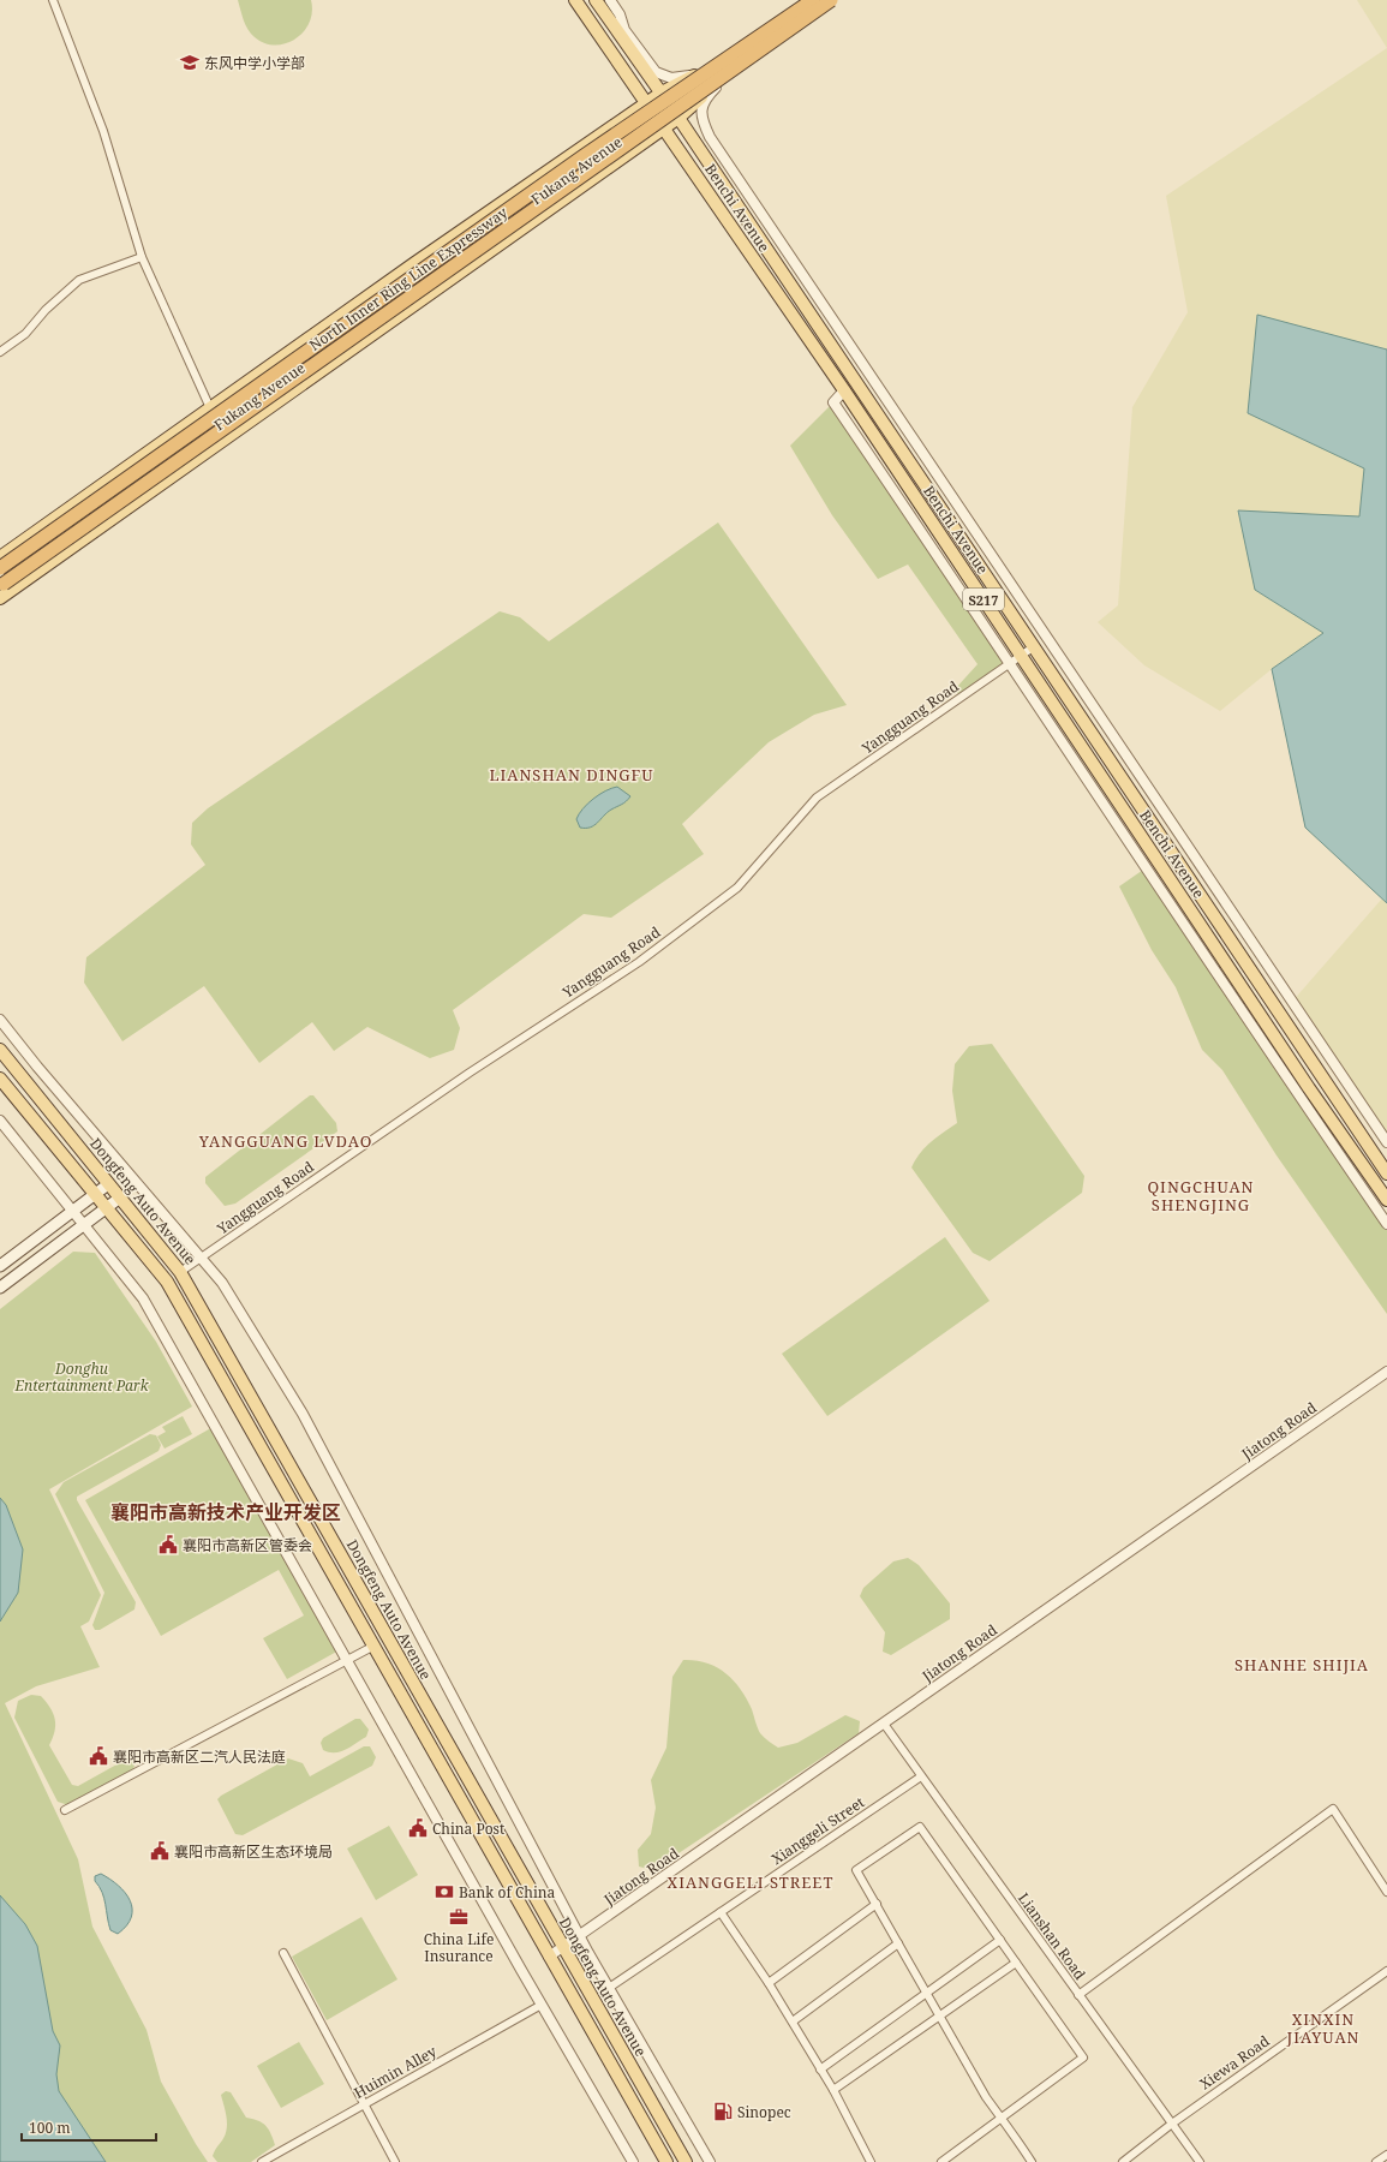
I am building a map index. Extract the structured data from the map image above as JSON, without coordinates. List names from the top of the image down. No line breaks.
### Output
{"streets":{"highway":["North Inner Ring Line Expressway"],"main road":["Fukang Avenue","Benchi Avenue","S217","Dongfeng Auto Avenue"],"street":["Yangguang Road","Jiatong Road","Xianggeli Street","Lianshan Road","Xiewa Road","Huimin Alley"]},"crossings":[["Fukang Avenue","Benchi Avenue"],["Benchi Avenue","Yangguang Road"],["Yangguang Road","Dongfeng Auto Avenue"],["Dongfeng Auto Avenue","Jiatong Road"],["Jiatong Road","Lianshan Road"],["Xianggeli Street","Lianshan Road"],["Lianshan Road","Xiewa Road"]],"districts":["LIANSHAN DINGFU","YANGGUANG LVDAO","QINGCHUAN SHENGJING","襄阳市高新技术产业开发区","SHANHE SHIJIA","XIANGGELI STREET","XINXIN JIAYUAN"],"parks":["Donghu Entertainment Park"],"places":{"school or university":["东风中学小学部"],"public building":["襄阳市高新区管委会","襄阳市高新区二汽人民法庭","China Post","襄阳市高新区生态环境局"],"bank":["Bank of China"],"office":["China Life Insurance"],"fuel station":["Sinopec"]},"scale_bar":"100 m"}
